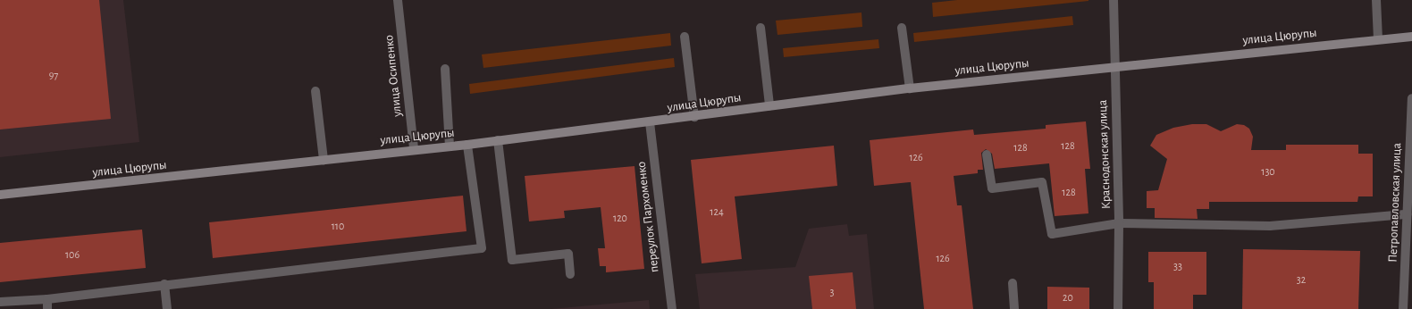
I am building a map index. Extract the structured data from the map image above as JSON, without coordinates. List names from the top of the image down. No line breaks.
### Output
{"streets":{"main road":["улица Цюрупы"],"street":["улица Осипенко","Краснодонская улица","Петропавловская улица","переулок Пархоменко"]},"crossings":[["улица Цюрупы","улица Осипенко"],["улица Цюрупы","Краснодонская улица"],["улица Цюрупы","переулок Пархоменко"]],"house_numbers":["97","128","128","126","130","128","124","120","110","106","126","33","32","3","20"]}
